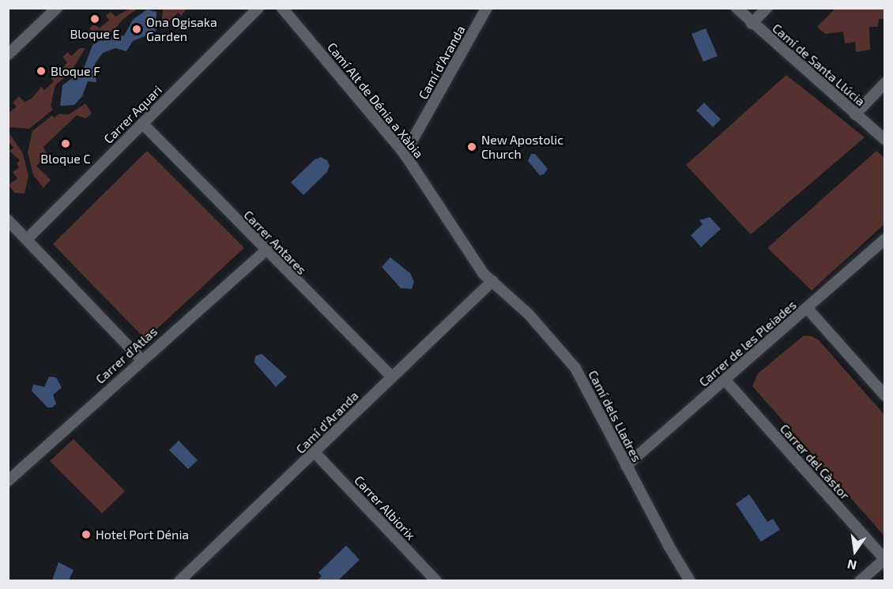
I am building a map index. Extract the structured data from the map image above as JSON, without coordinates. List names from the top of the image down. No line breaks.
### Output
{"streets":{"street":["Camí d'Aranda","Camí de Santa Llúcia","Camí Alt de Dénia a Xàbia","Carrer Aquari","Carrer Antares","Carrer de les Pleiades","Carrer d'Atlas","Camí dels Lladres","Carrer del Càstor","Carrer Albiorix"]},"crossings":[["Camí d'Aranda","Camí Alt de Dénia a Xàbia"],["Camí d'Aranda","Carrer Antares"],["Camí d'Aranda","Camí dels Lladres"],["Camí d'Aranda","Carrer Albiorix"],["Camí Alt de Dénia a Xàbia","Camí dels Lladres"],["Carrer Aquari","Carrer Antares"],["Carrer Antares","Carrer d'Atlas"],["Carrer de les Pleiades","Camí dels Lladres"],["Carrer de les Pleiades","Carrer del Càstor"]],"places":["Bloque E","Ona Ogisaka Garden","Bloque F","Bloque C","New Apostolic Church","Hotel Port Dénia"],"north":"bottom"}
